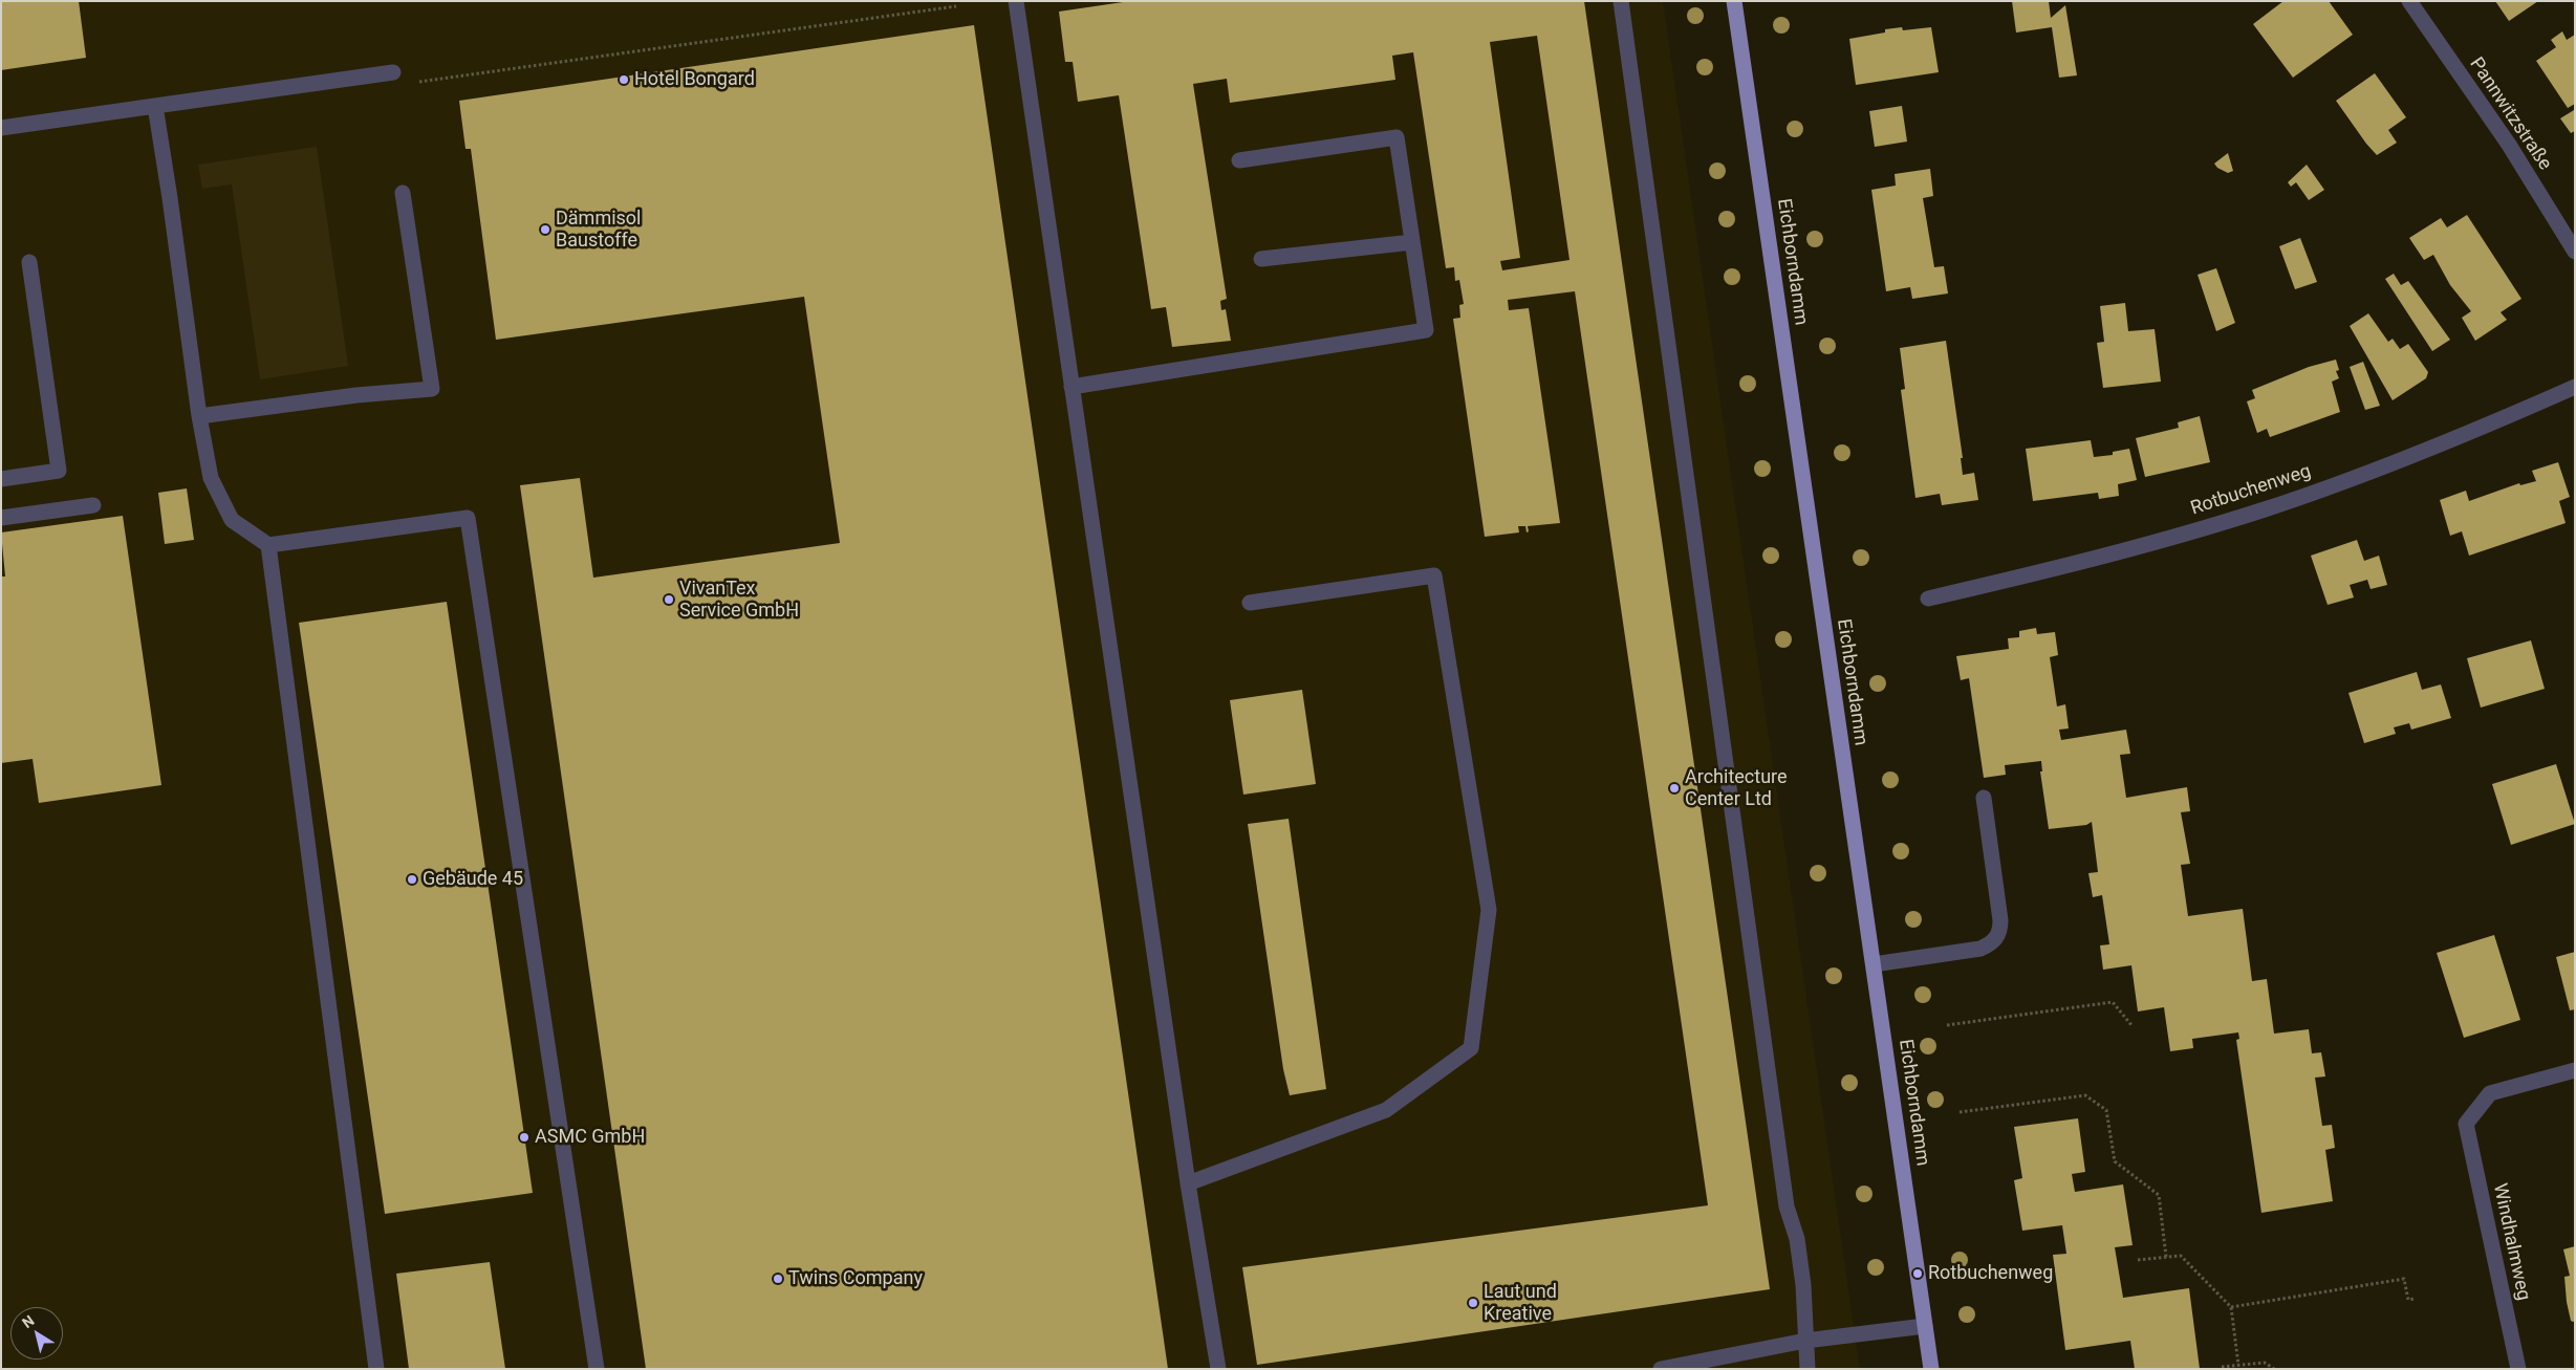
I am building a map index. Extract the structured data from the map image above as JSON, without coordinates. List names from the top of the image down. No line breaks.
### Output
{"streets":{"main road":["Eichborndamm"],"street":["Pannwitzstraße","Rotbuchenweg","Windhalmweg"]},"places":["Hotel Bongard","Dämmisol Baustoffe","VivanTex Service GmbH","Architecture Center Ltd","Gebäude 45","ASMC GmbH","Rotbuchenweg","Twins Company","Laut und Kreative"],"north":"top left"}
